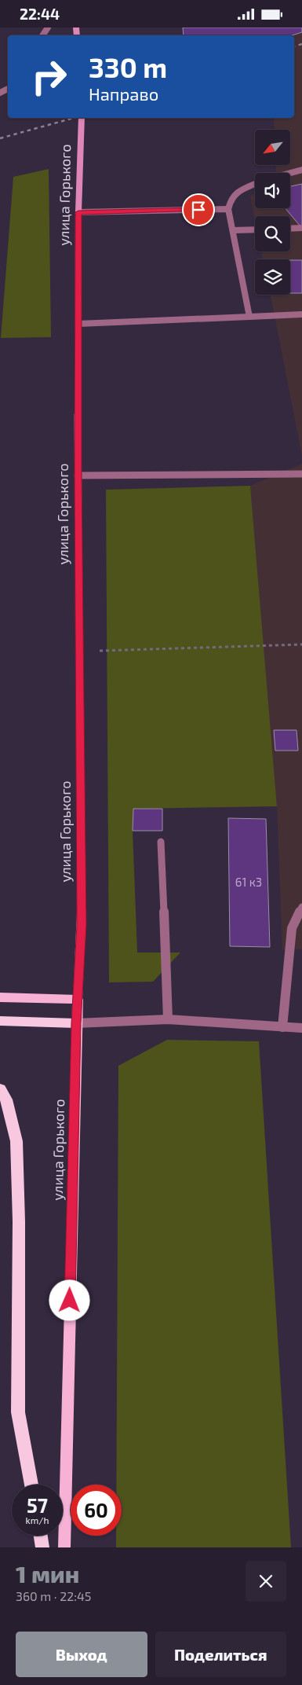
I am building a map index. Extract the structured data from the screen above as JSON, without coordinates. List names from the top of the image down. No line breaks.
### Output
{"streets":{"main road":["улица Горького"]},"house_numbers":["61 к3"],"north":"bottom left","page":{"status":"22:44","turn":["330 m","Направо"],"speed":"57 km/h","limit":"60","heading":["1 мин","360 m · 22:45"],"buttons":["Выход","Поделиться"]}}
